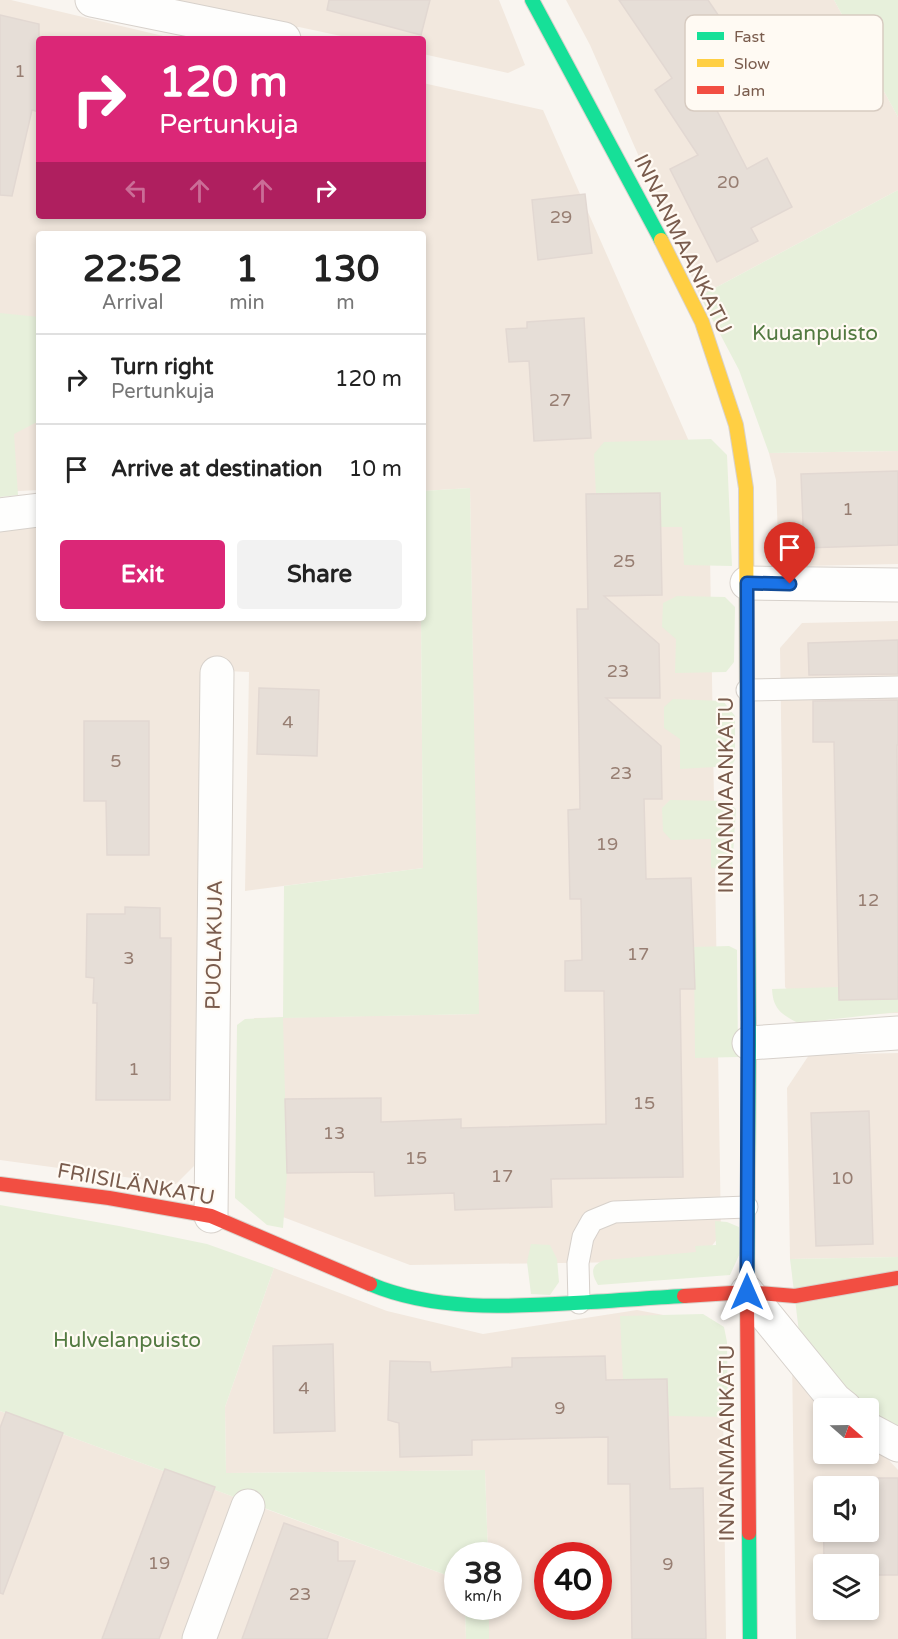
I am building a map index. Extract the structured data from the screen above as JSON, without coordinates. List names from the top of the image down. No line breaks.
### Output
{"streets":{"street":["INNANMAANKATU","PUOLAKUJA","FRIISILÄNKATU"]},"crossings":[["INNANMAANKATU","FRIISILÄNKATU"],["PUOLAKUJA","FRIISILÄNKATU"]],"parks":["Kuuanpuisto","Hulvelanpuisto"],"house_numbers":["1","20","29","27","1","25","23","4","5","23","19","12","17","3","1","15","13","15","17","10","4","9","19","9","23"],"legend":["Fast","Slow","Jam"],"north":"right","page":{"turn":["120 m","Pertunkuja"],"eta":["22:52","Arrival","1","min","130","m"],"list":[{"name":"Turn right","note":"Pertunkuja","value":"120 m"},{"name":"Arrive at destination","value":"10 m"}],"buttons":["Exit","Share"],"speed":"38 km/h","limit":"40"}}
